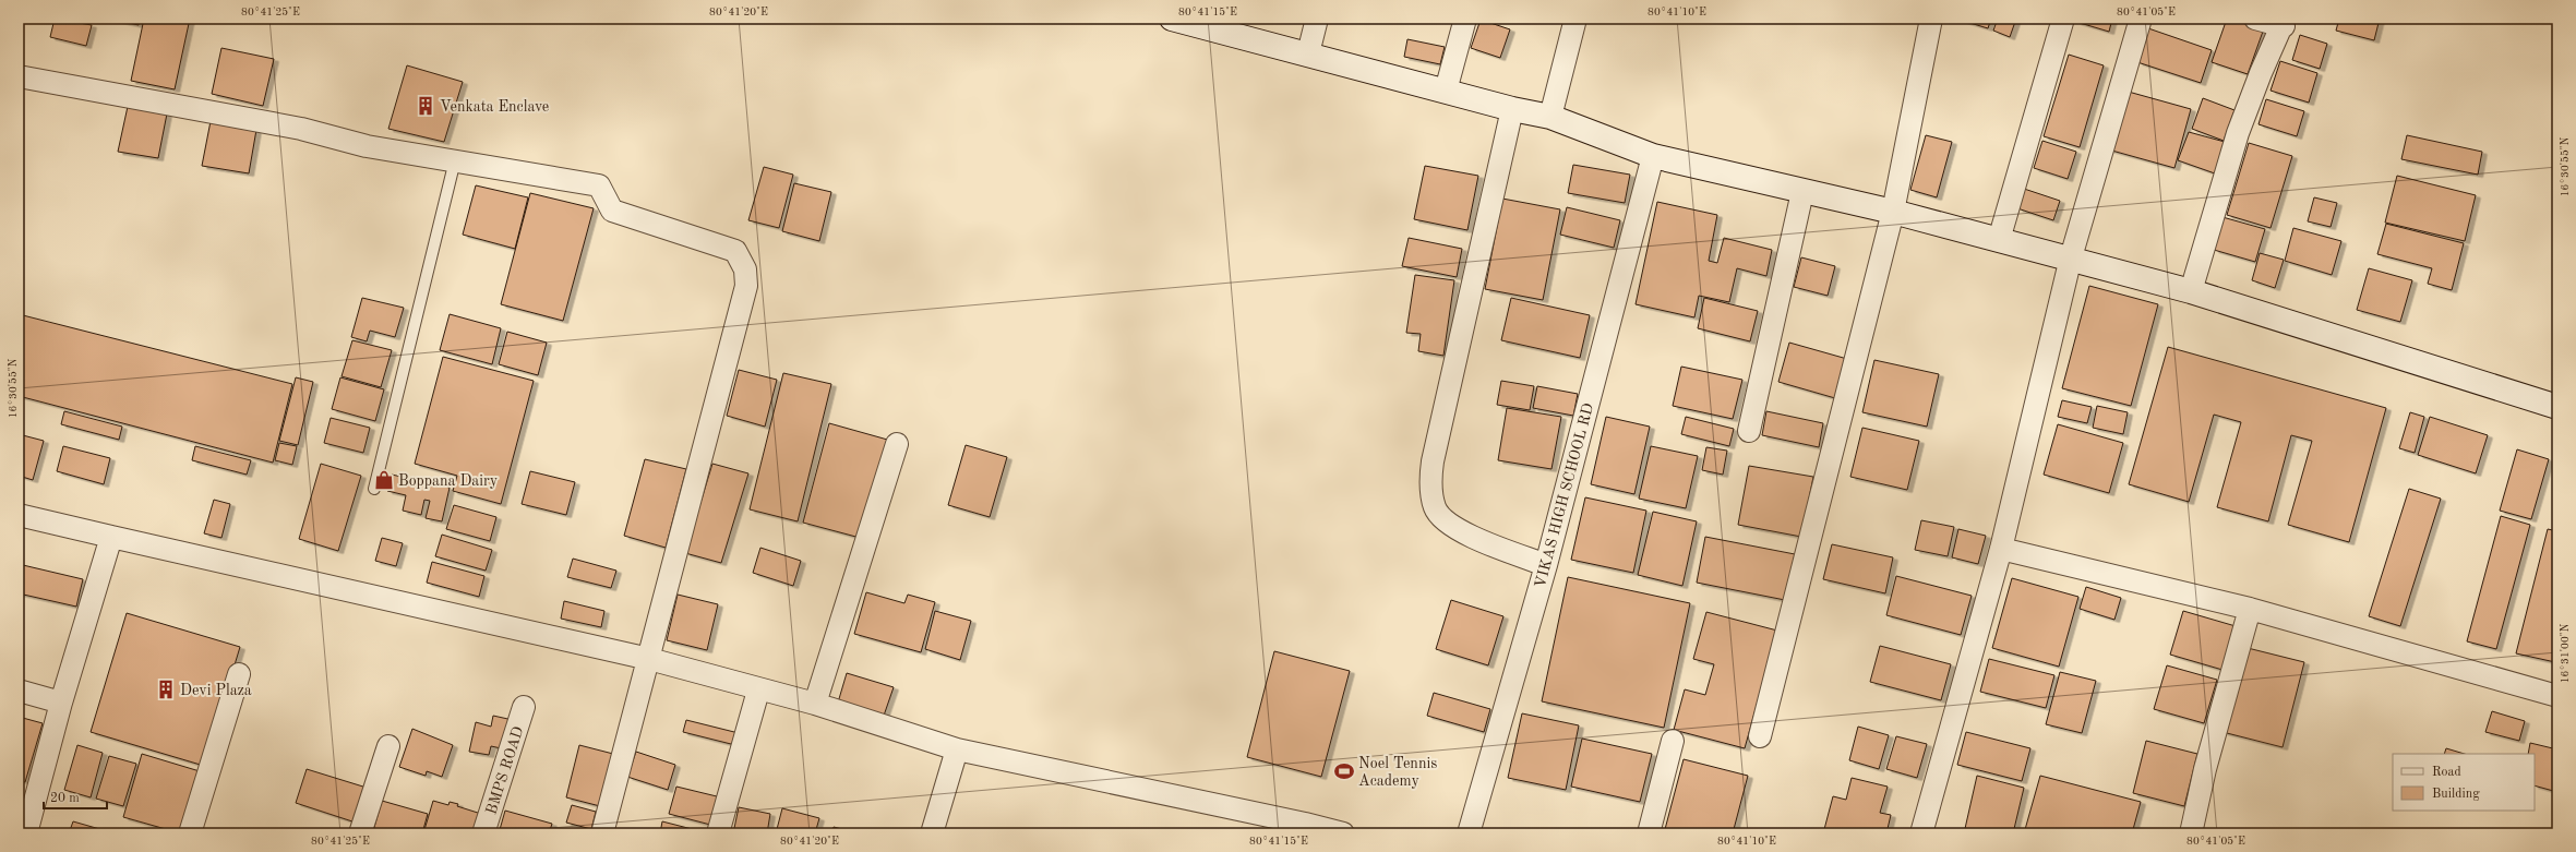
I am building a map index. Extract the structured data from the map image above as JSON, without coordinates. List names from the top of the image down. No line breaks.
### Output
{"streets":{"street":["VIKAS HIGH SCHOOL RD","BMPS ROAD"]},"places":{"building":["Venkata Enclave","Devi Plaza"],"shop":["Boppana Dairy"],"sports":["Noel Tennis Academy"]},"legend":["Road","Building"],"scale_bar":"20 m","coordinates":["80°41'25\"E","80°41'20\"E","80°41'15\"E","80°41'10\"E","80°41'05\"E","16°30'55\"N","16°31'00\"N"]}
